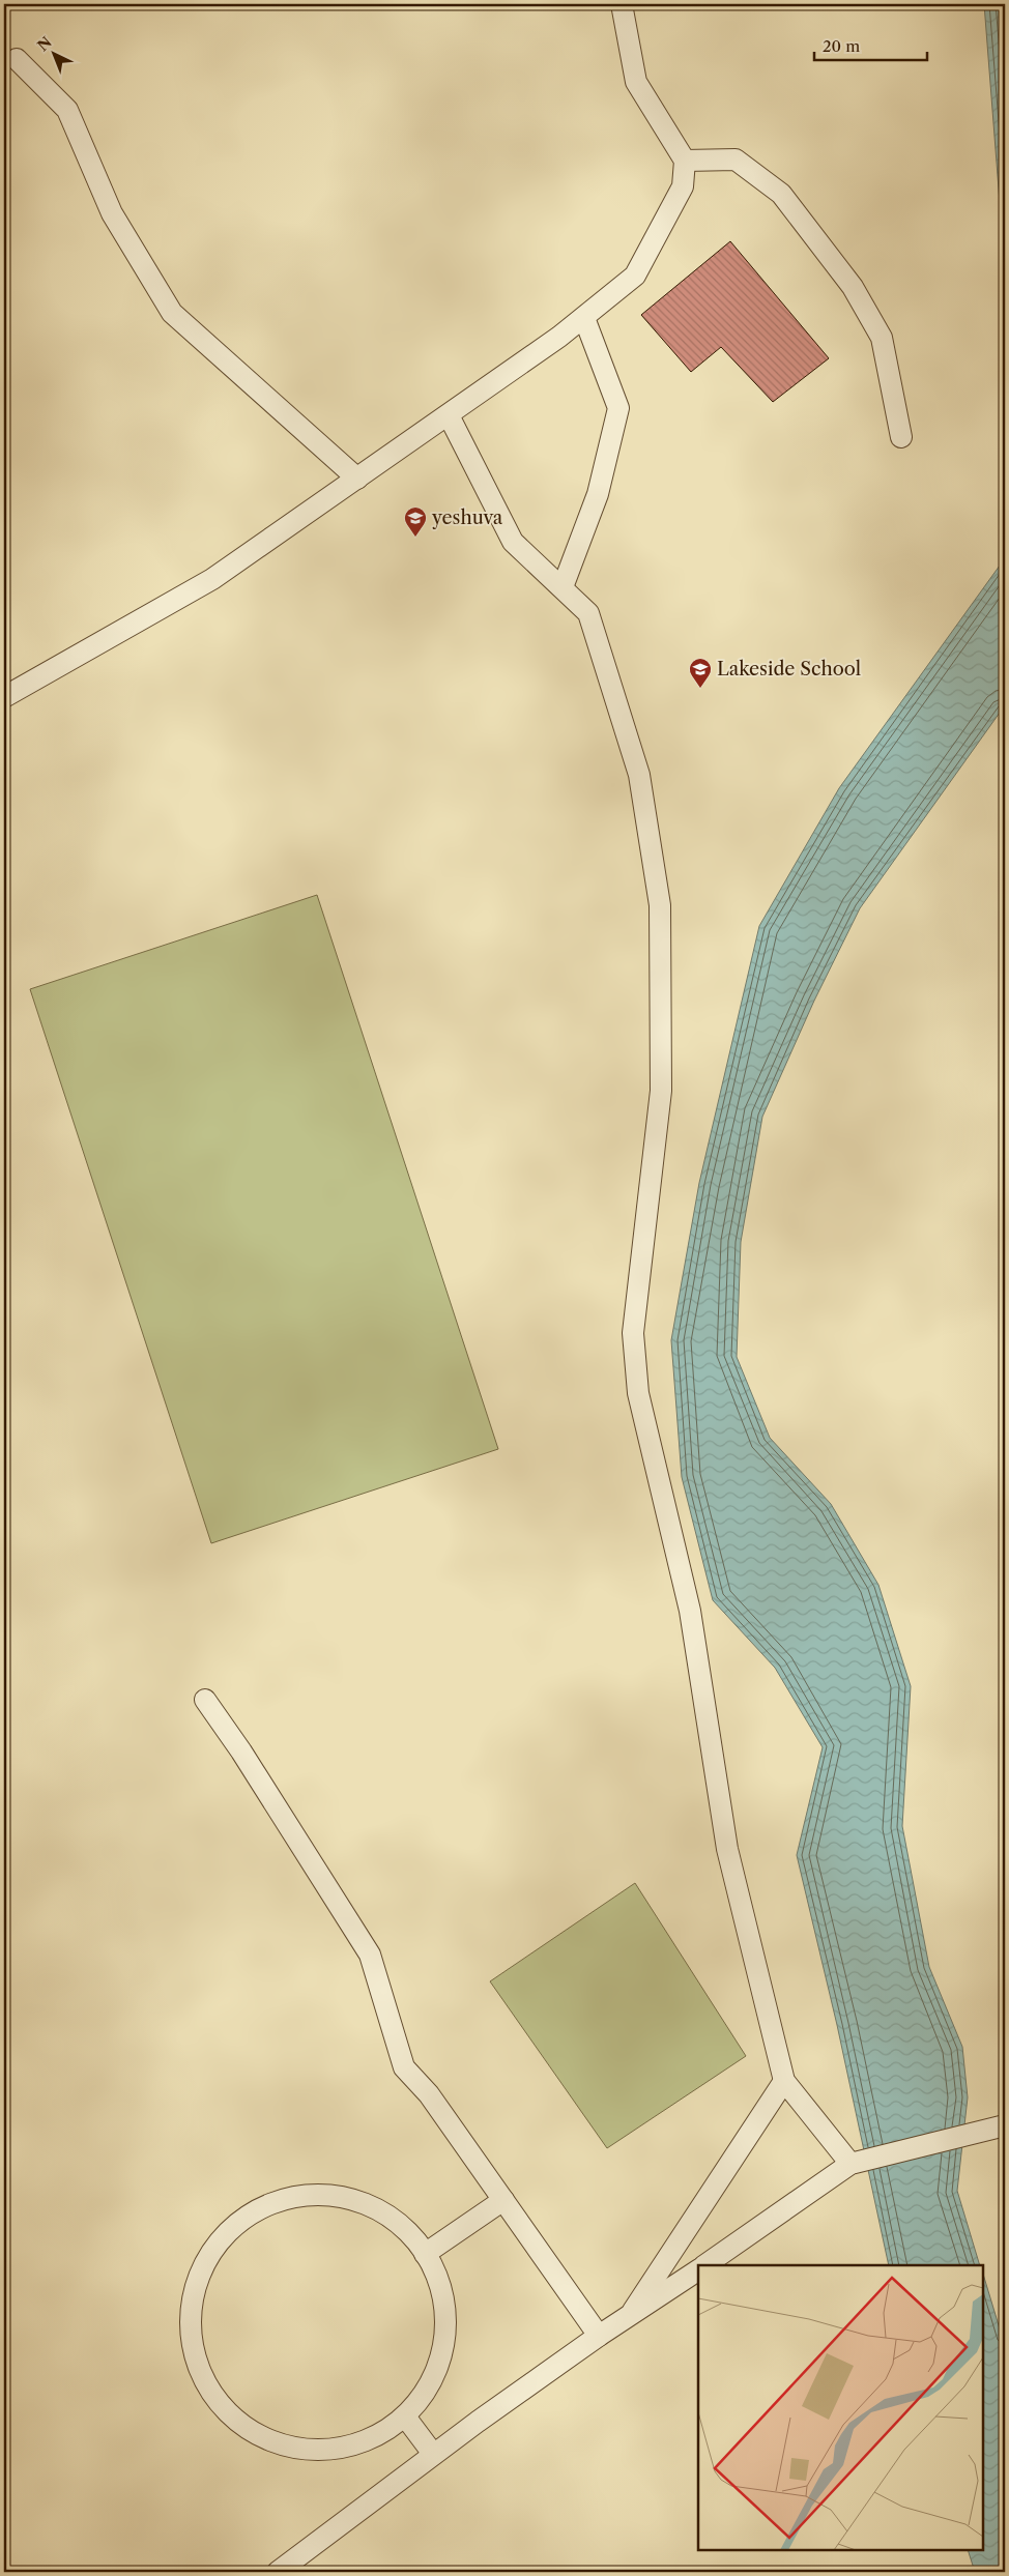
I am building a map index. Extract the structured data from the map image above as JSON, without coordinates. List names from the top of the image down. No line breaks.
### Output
{"places":{"school or university":["yeshuva","Lakeside School"]},"scale_bar":"20 m","north":"top left"}
